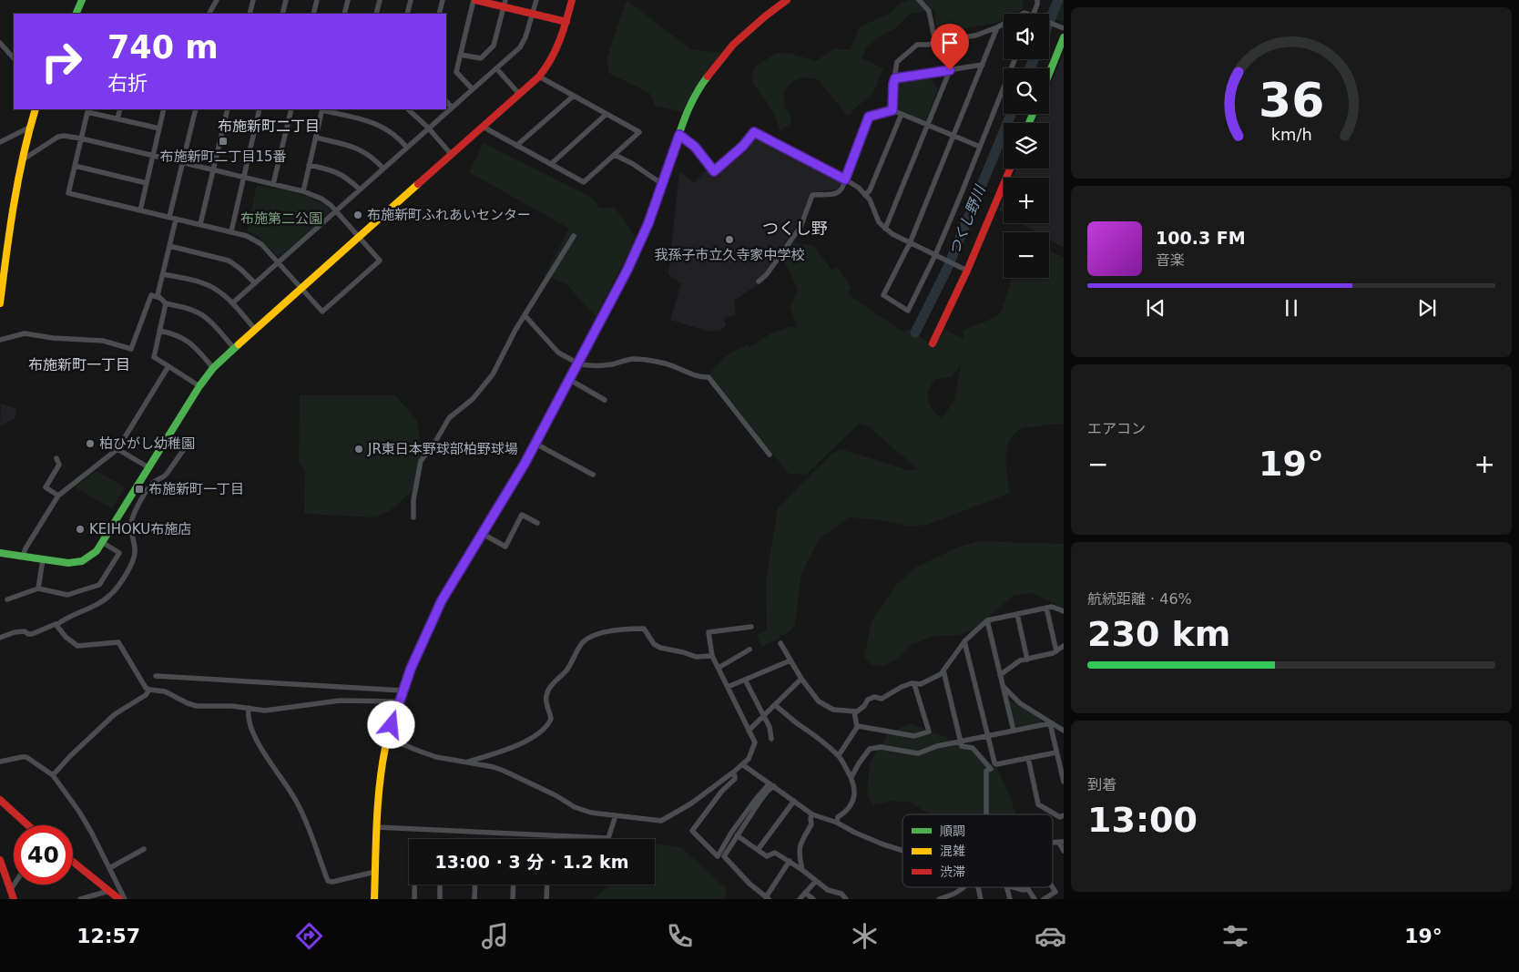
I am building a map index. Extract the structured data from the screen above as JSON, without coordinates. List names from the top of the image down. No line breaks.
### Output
{"districts":["布施新町二丁目","つくし野","布施新町一丁目"],"water":["つくし野川"],"parks":["布施第二公園"],"places":{"transit":["布施新町二丁目15番","布施新町一丁目"],"other":["布施新町ふれあいセンター","我孫子市立久寺家中学校","柏ひがし幼稚園","JR東日本野球部柏野球場","KEIHOKU布施店"]},"legend":["順調","混雑","渋滞"],"page":{"map_buttons":["+","−"],"turn":["740 m","右折"],"song":["100.3 FM","音楽"],"tile":["エアコン",["航続距離 · 46%","230 km"],["到着","13:00"]],"heat":["−","19°","+"],"limit":"40","trip":"13:00 · 3 分 · 1.2 km","tabs":["12:57","19°"],"gauge":["36","km/h"]}}
